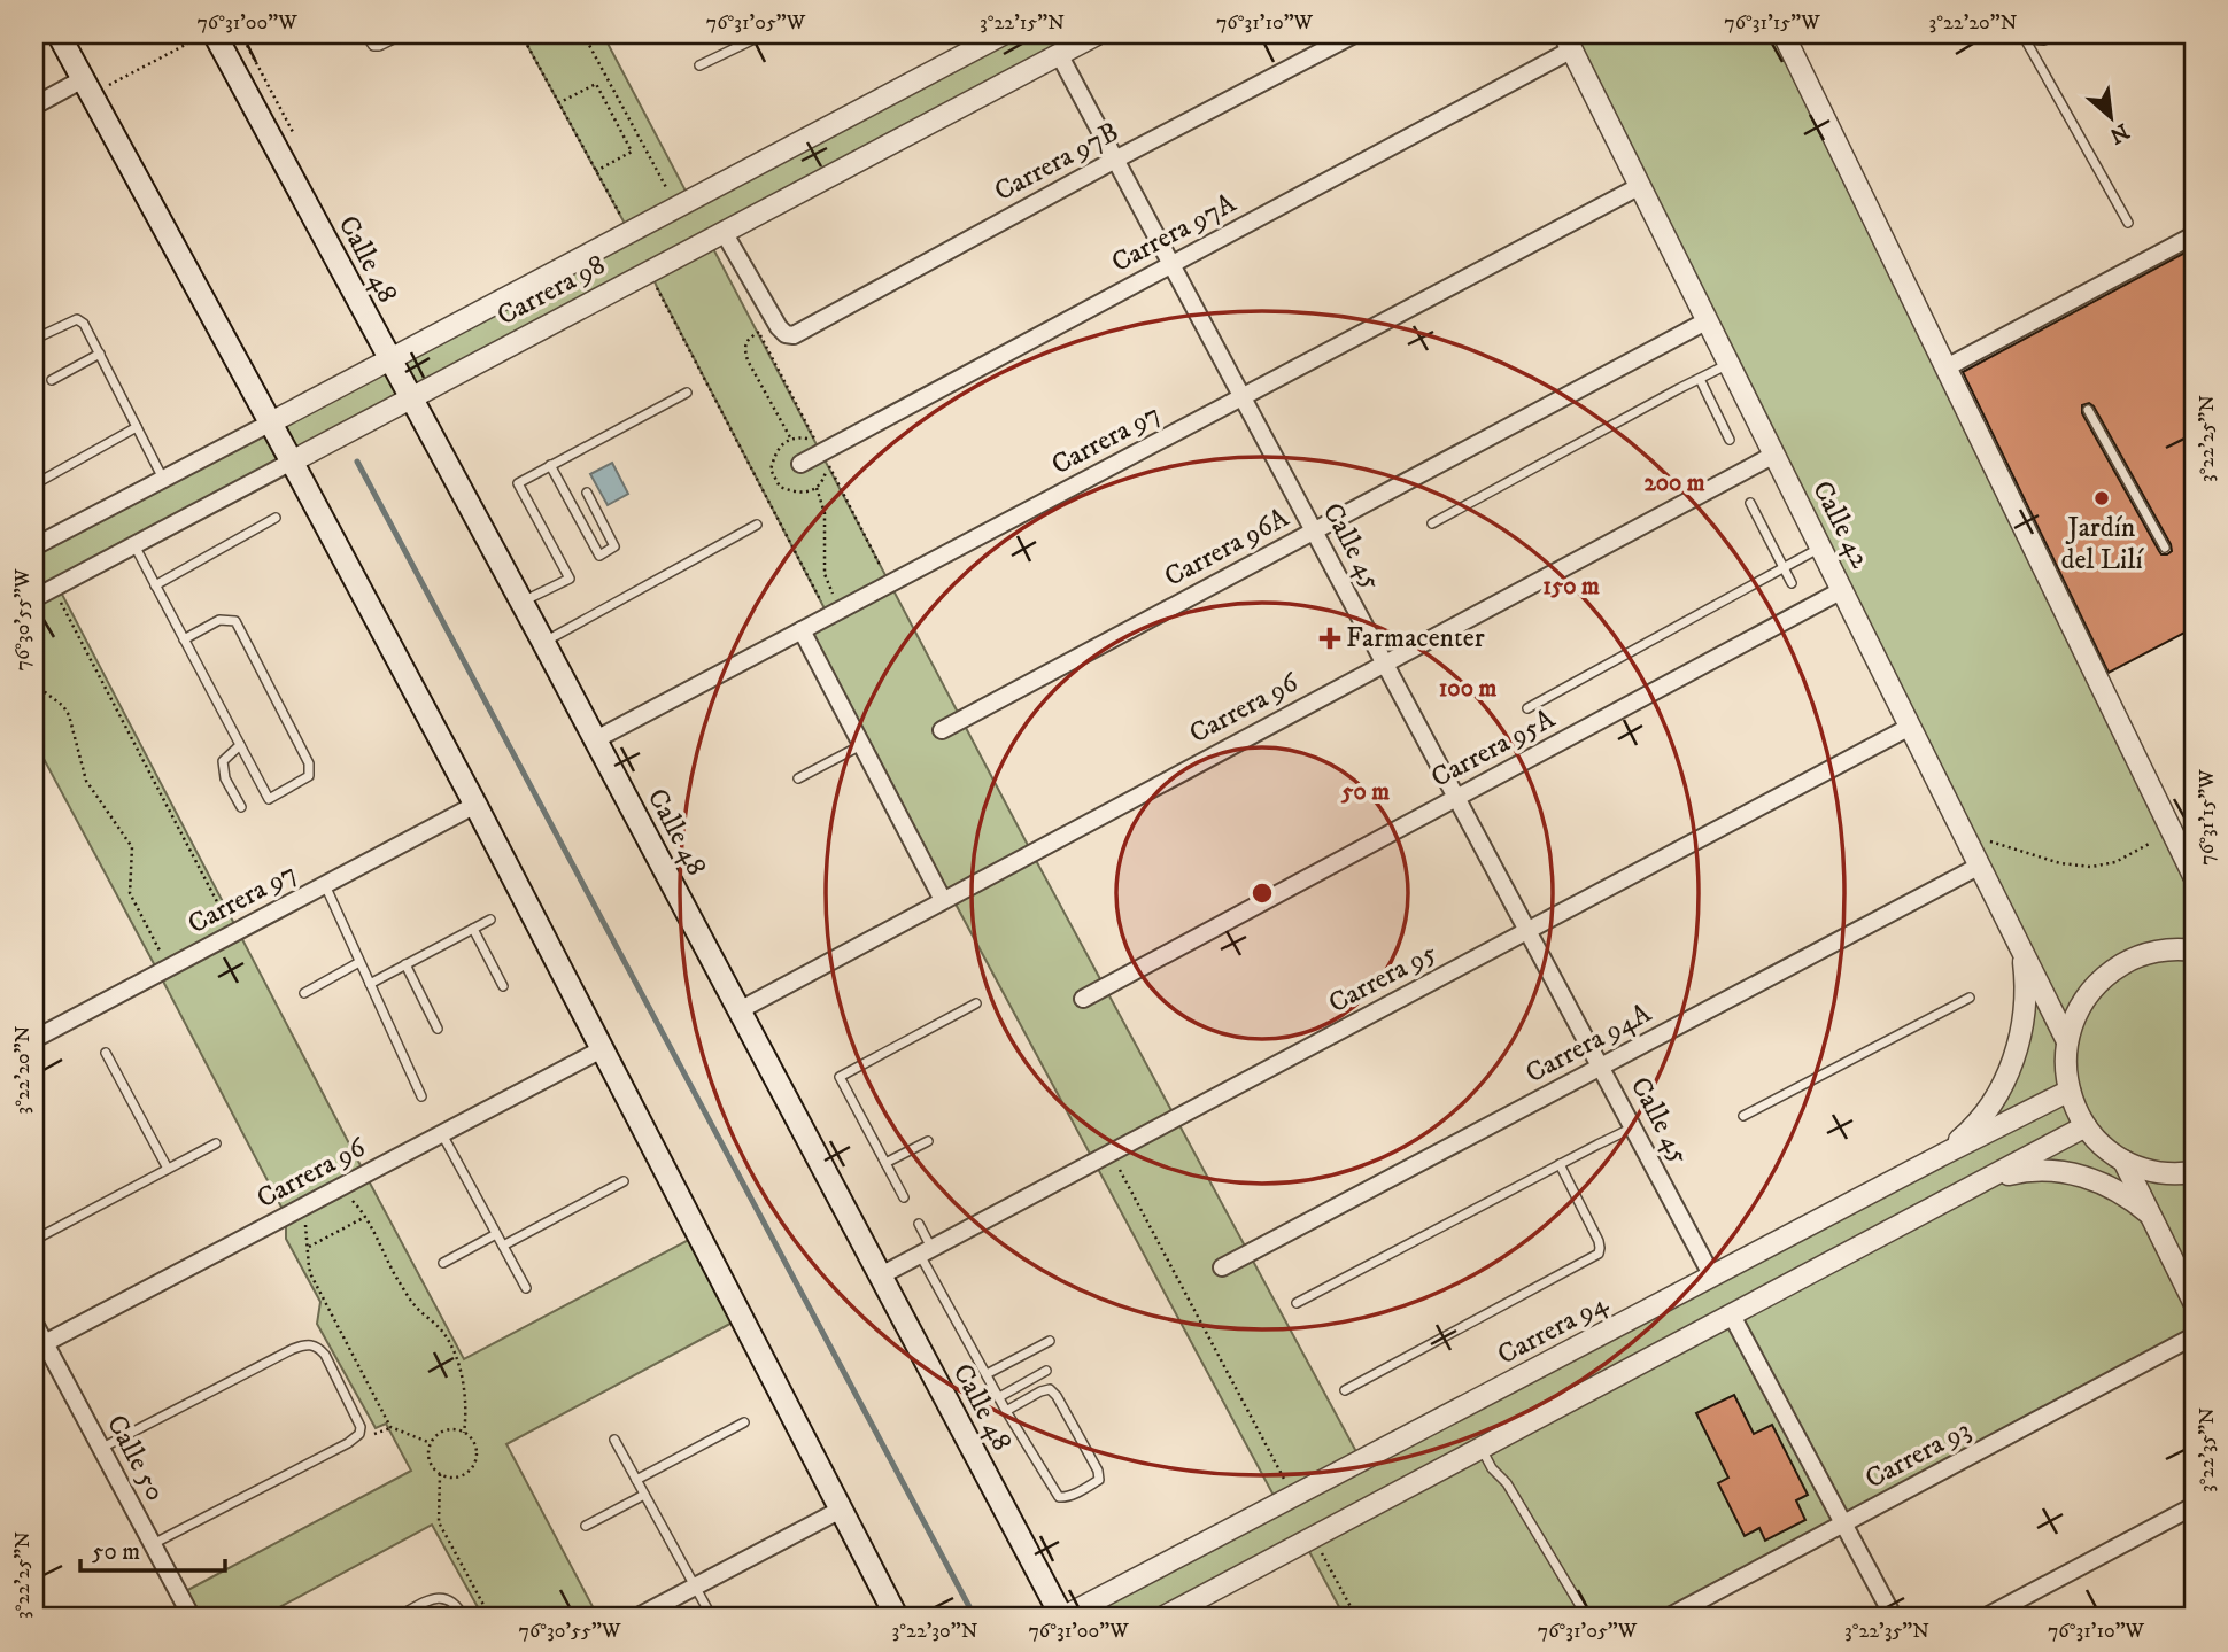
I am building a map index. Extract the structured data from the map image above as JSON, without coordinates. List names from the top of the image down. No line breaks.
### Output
{"streets":{"main road":["Calle 48"],"street":["Carrera 97B","Carrera 97A","Carrera 98","Carrera 97","Calle 42","Calle 45","Carrera 96A","Carrera 96","Carrera 95A","Carrera 95","Carrera 94A","Carrera 94","Carrera 93","Calle 50"]},"crossings":[["Carrera 97B","Carrera 98"],["Carrera 97B","Calle 45"],["Carrera 97A","Calle 42"],["Carrera 97A","Calle 45"],["Calle 48","Carrera 98"],["Calle 48","Carrera 97"],["Calle 48","Carrera 96"],["Calle 48","Carrera 95"],["Calle 48","Carrera 94"],["Carrera 98","Calle 45"],["Carrera 97","Calle 42"],["Carrera 97","Calle 45"],["Calle 42","Carrera 96A"],["Calle 42","Carrera 96"],["Calle 42","Carrera 95A"],["Calle 42","Carrera 95"],["Calle 42","Carrera 94A"],["Calle 45","Carrera 96A"],["Calle 45","Carrera 96"],["Calle 45","Carrera 95A"],["Calle 45","Carrera 95"],["Calle 45","Carrera 94A"],["Calle 45","Carrera 94"],["Carrera 96","Calle 50"]],"places":{"other":["Jardín del Lilí"],"health":["Farmacenter"]},"scale_bar":"50 m","north":"bottom right","coordinates":["76°31'00\"W","76°31'05\"W","3°22'15\"N","76°31'10\"W","76°31'15\"W","3°22'20\"N","3°22'25\"N","76°30'55\"W","3°22'35\"N","3°22'30\"N"],"rings":["200 m","150 m","100 m","50 m"]}
